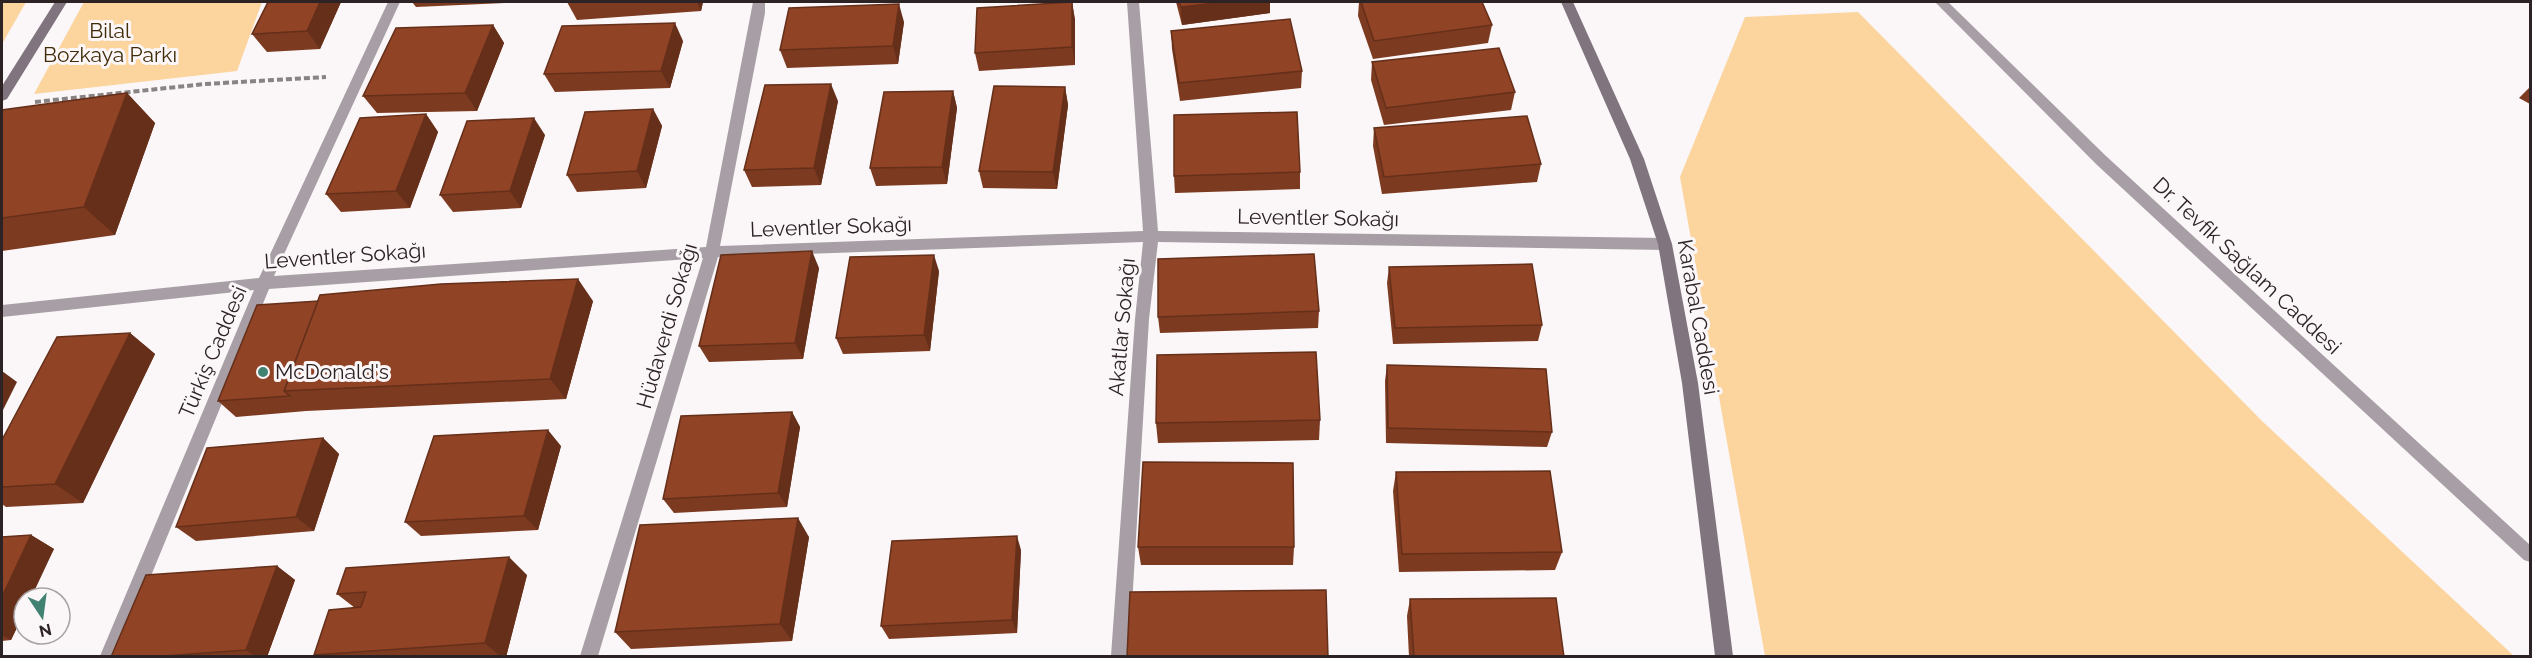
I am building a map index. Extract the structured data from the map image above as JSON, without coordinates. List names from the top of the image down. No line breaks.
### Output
{"streets":{"street":["Leventler Sokağı","Dr. Tevfik Sağlam Caddesi","Karabal Caddesi","Hüdaverdi Sokağı","Akatlar Sokağı","Türkiş Caddesi"]},"crossings":[["Leventler Sokağı","Karabal Caddesi"],["Leventler Sokağı","Hüdaverdi Sokağı"],["Leventler Sokağı","Akatlar Sokağı"],["Leventler Sokağı","Türkiş Caddesi"]],"parks":["Bilal Bozkaya Parkı"],"places":["McDonald's"],"north":"bottom"}
